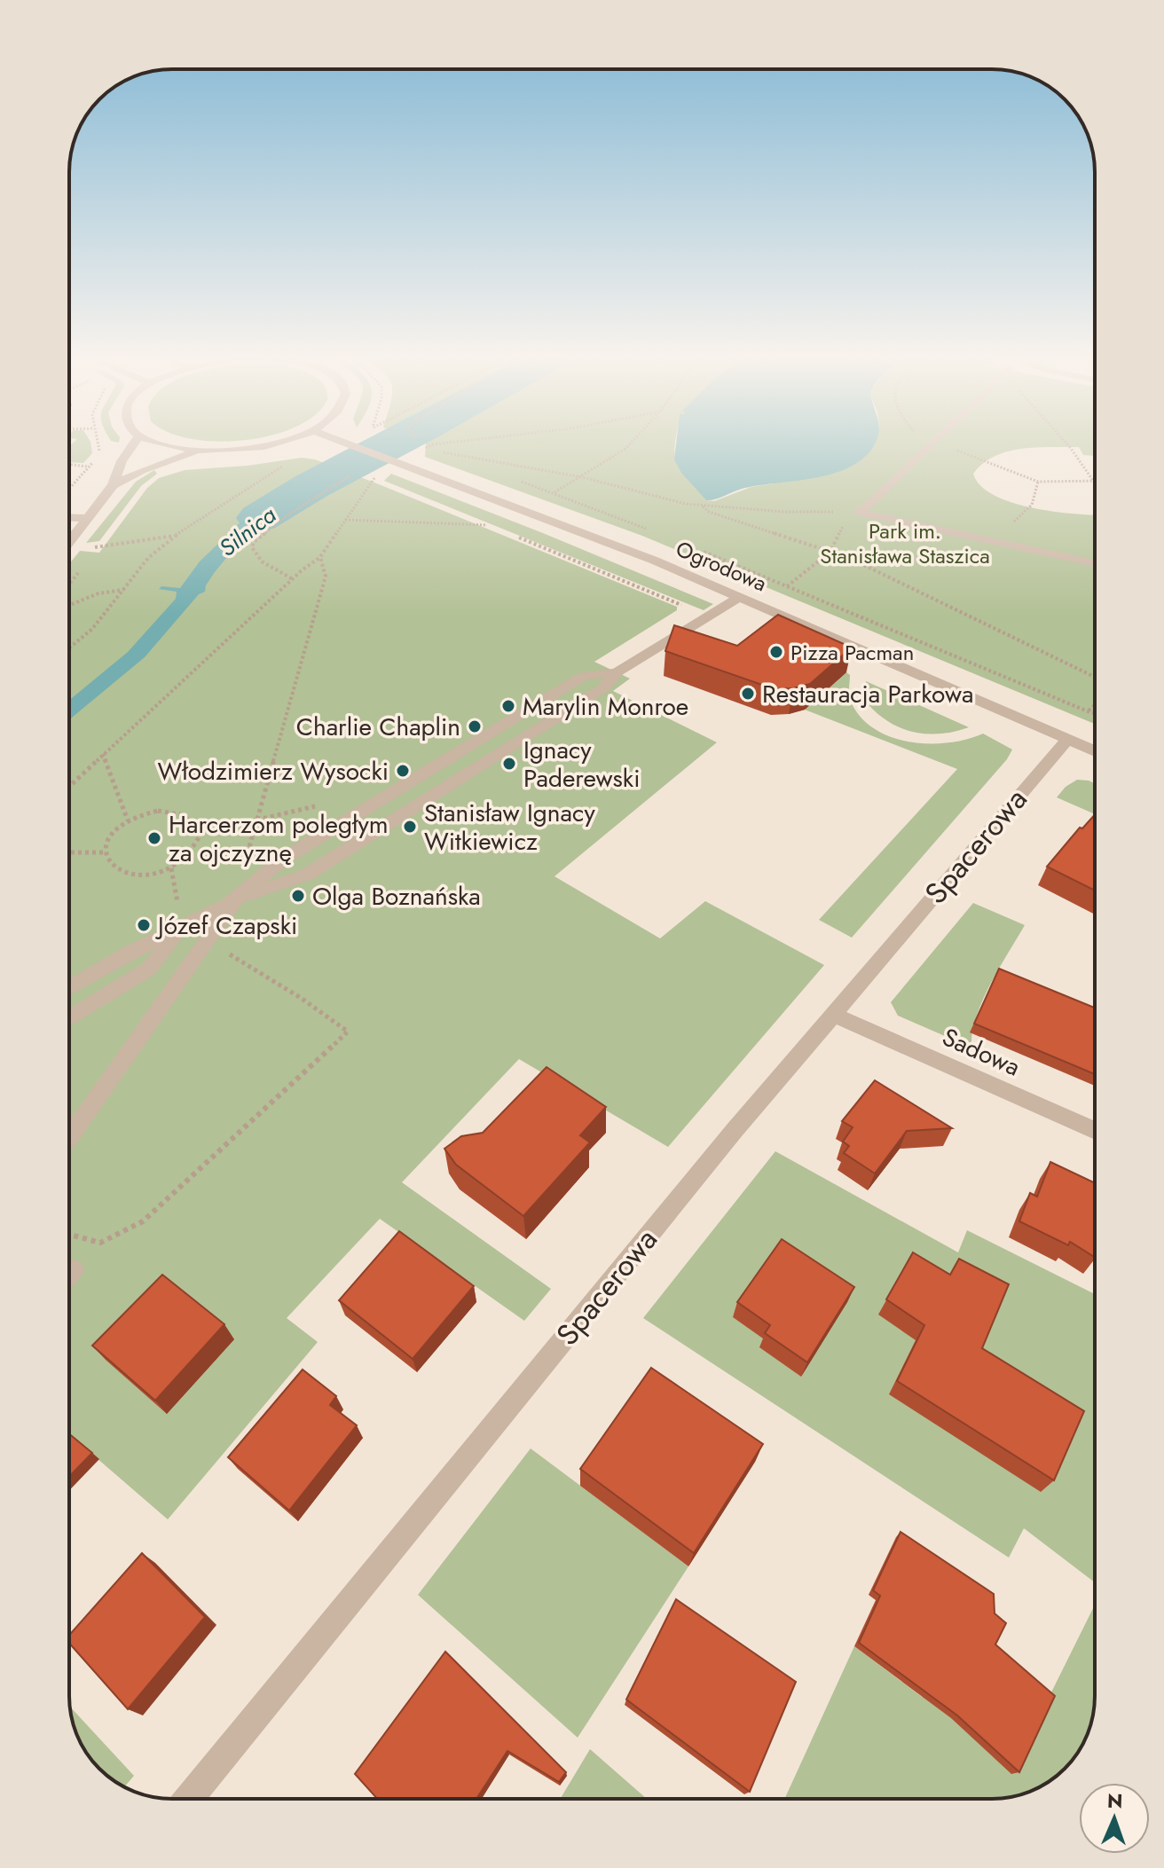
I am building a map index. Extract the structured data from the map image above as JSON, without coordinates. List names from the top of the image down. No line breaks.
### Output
{"streets":{"street":["Ogrodowa","Spacerowa","Sadowa"]},"crossings":[["Ogrodowa","Spacerowa"],["Spacerowa","Sadowa"]],"water":["Silnica"],"parks":["Park im. Stanisława Staszica"],"places":["Pizza Pacman","Restauracja Parkowa","Marylin Monroe","Charlie Chaplin","Ignacy Paderewski","Włodzimierz Wysocki","Stanisław Ignacy Witkiewicz","Harcerzom poległym za ojczyznę","Olga Boznańska","Józef Czapski"],"north":"top"}
